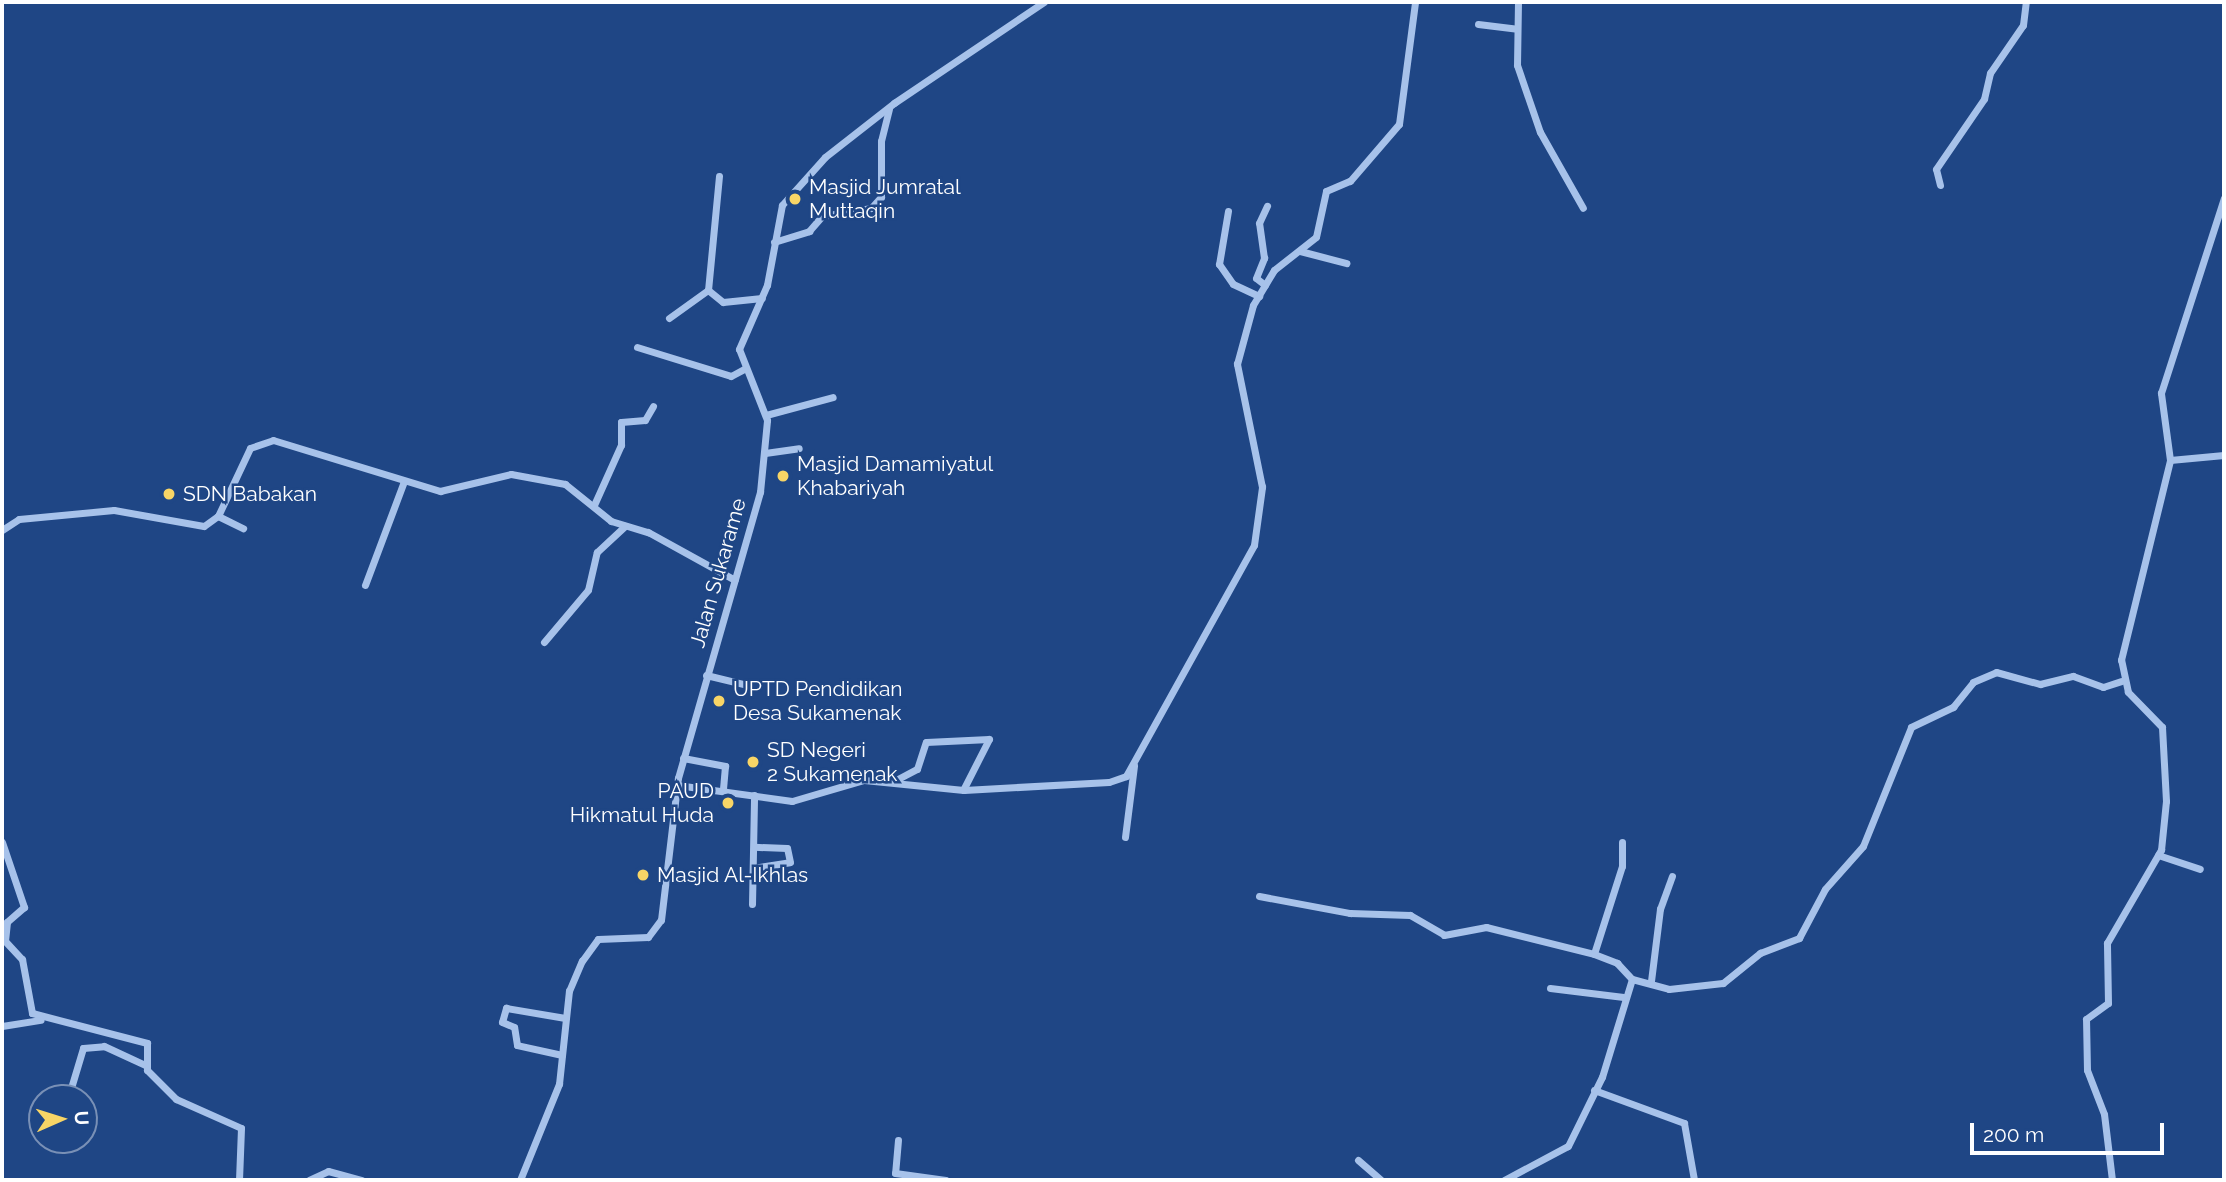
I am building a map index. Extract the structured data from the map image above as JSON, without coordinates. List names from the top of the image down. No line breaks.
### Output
{"streets":{"street":["Jalan Sukarame"]},"places":["Masjid Jumratal Muttaqin","Masjid Damamiyatul Khabariyah","SDN Babakan","UPTD Pendidikan Desa Sukamenak","SD Negeri 2 Sukamenak","PAUD Hikmatul Huda","Masjid Al-Ikhlas"],"scale_bar":"200 m","north":"right"}
